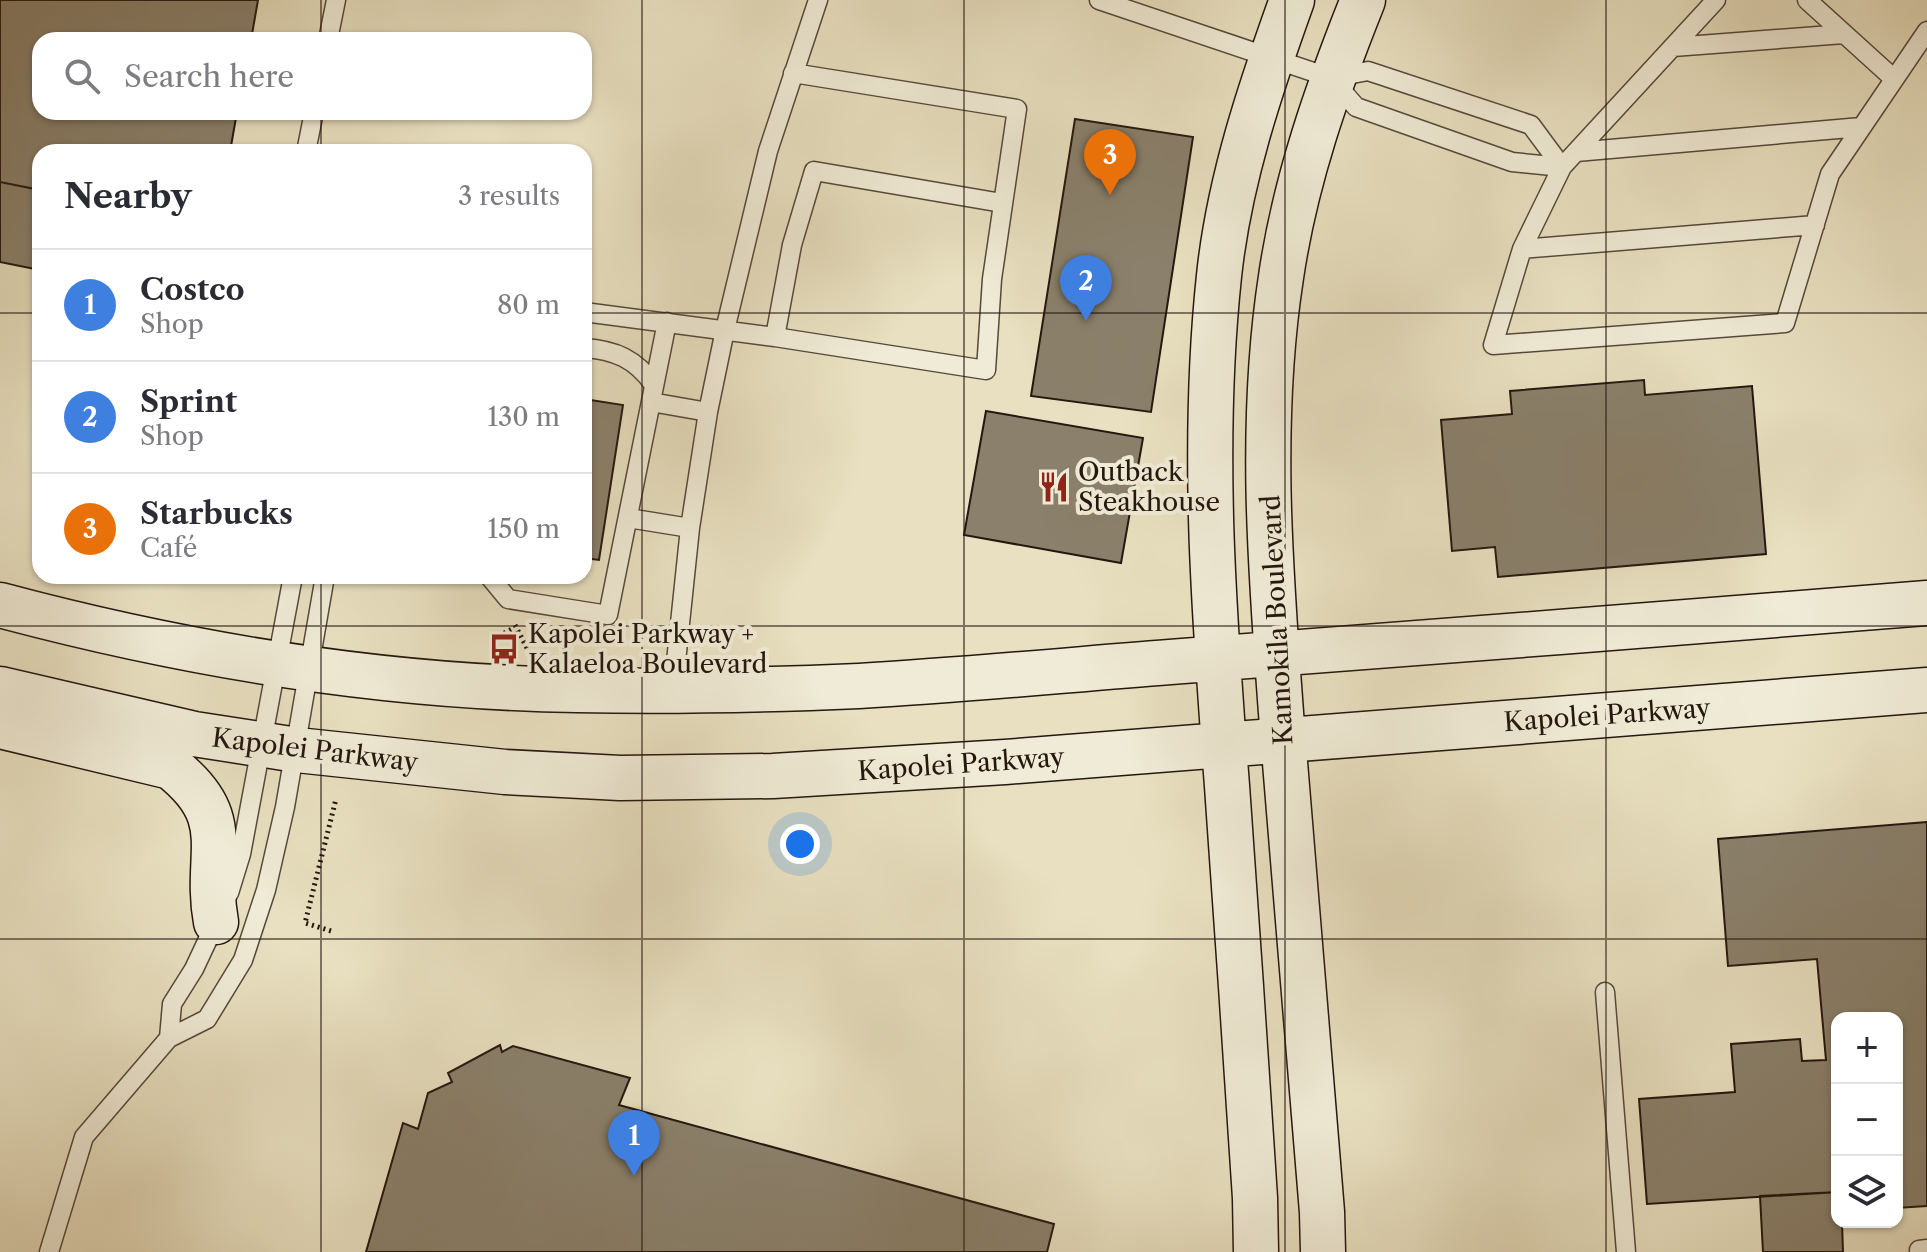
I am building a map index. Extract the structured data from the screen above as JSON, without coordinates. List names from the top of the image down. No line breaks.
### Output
{"streets":{"main road":["Kamokila Boulevard","Kapolei Parkway"]},"crossings":[["Kamokila Boulevard","Kapolei Parkway"]],"places":{"restaurant":["Outback Steakhouse"],"bus stop":["Kapolei Parkway + Kalaeloa Boulevard"]},"page":{"search":"Search here","pins":["3","2","1"],"heading":["Nearby","3 results"],"list":[{"mark":"1","name":"Costco","note":"Shop","value":"80 m"},{"mark":"2","name":"Sprint","note":"Shop","value":"130 m"},{"mark":"3","name":"Starbucks","note":"Café","value":"150 m"}],"map_buttons":["+","−"]}}
